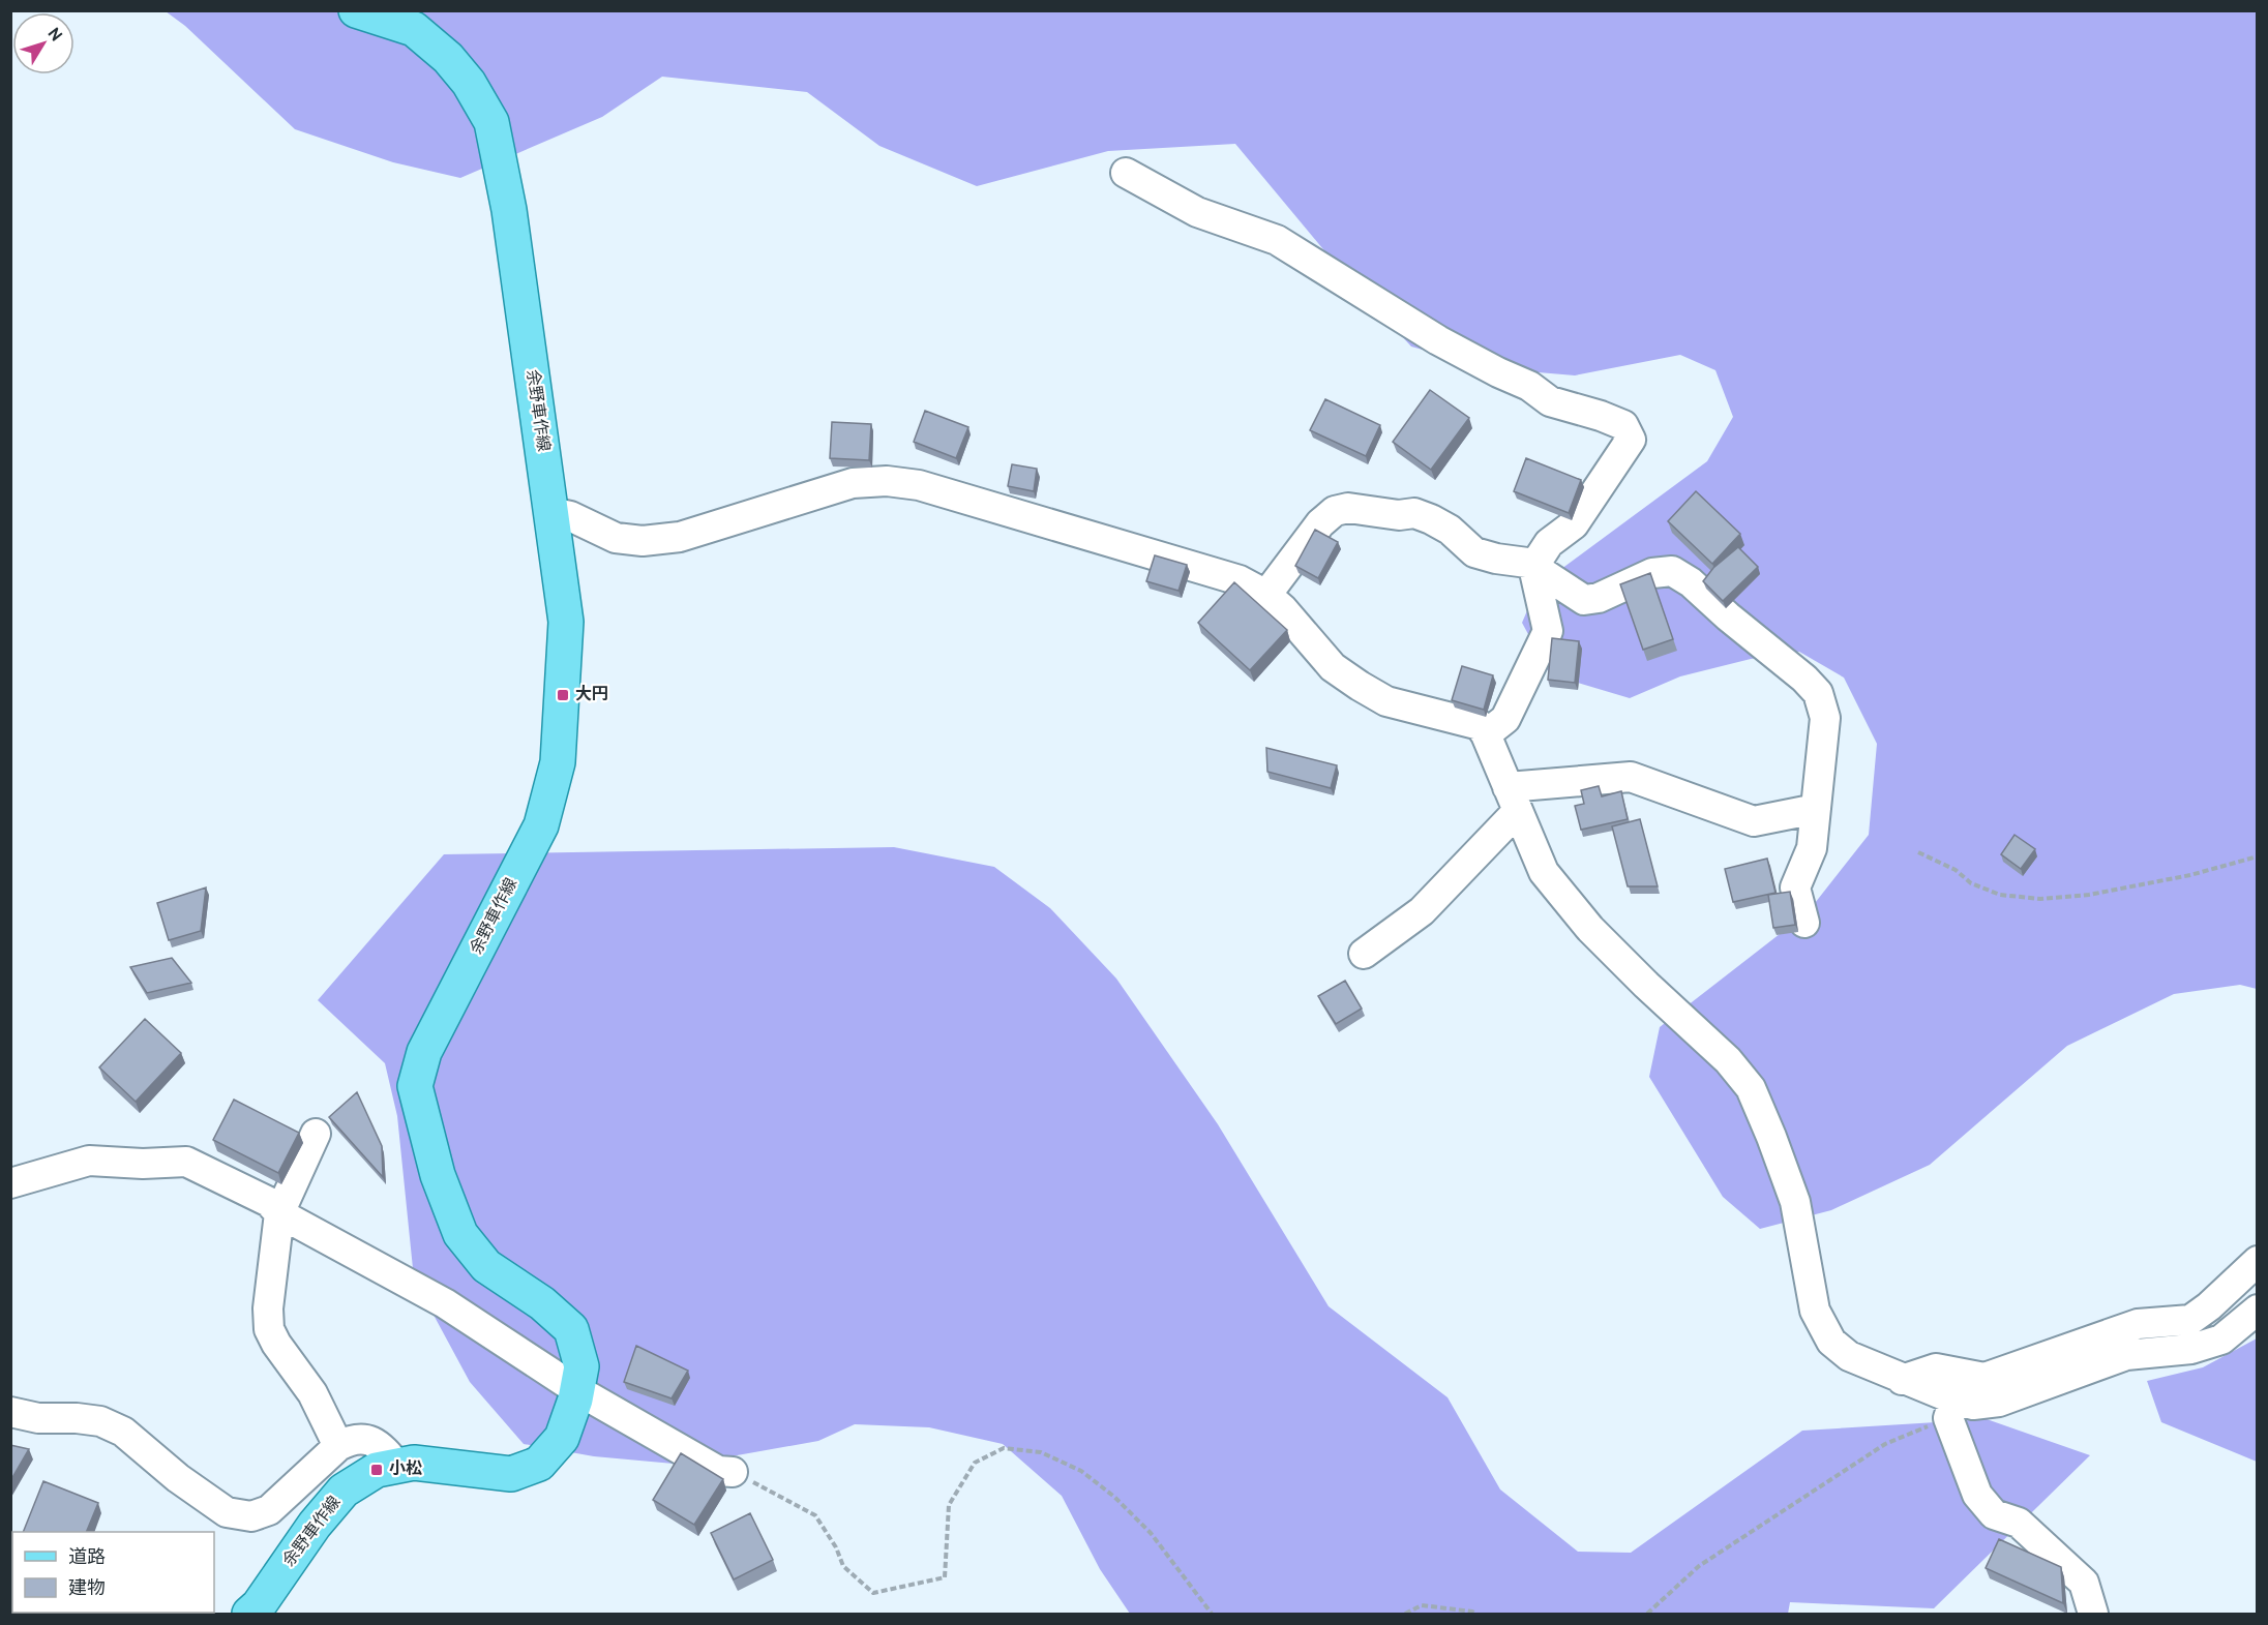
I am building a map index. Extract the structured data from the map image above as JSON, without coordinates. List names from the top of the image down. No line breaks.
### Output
{"streets":{"main road":["余野車作線"]},"places":{"transit":["大円","小松"]},"legend":["道路","建物"],"north":"top right"}
